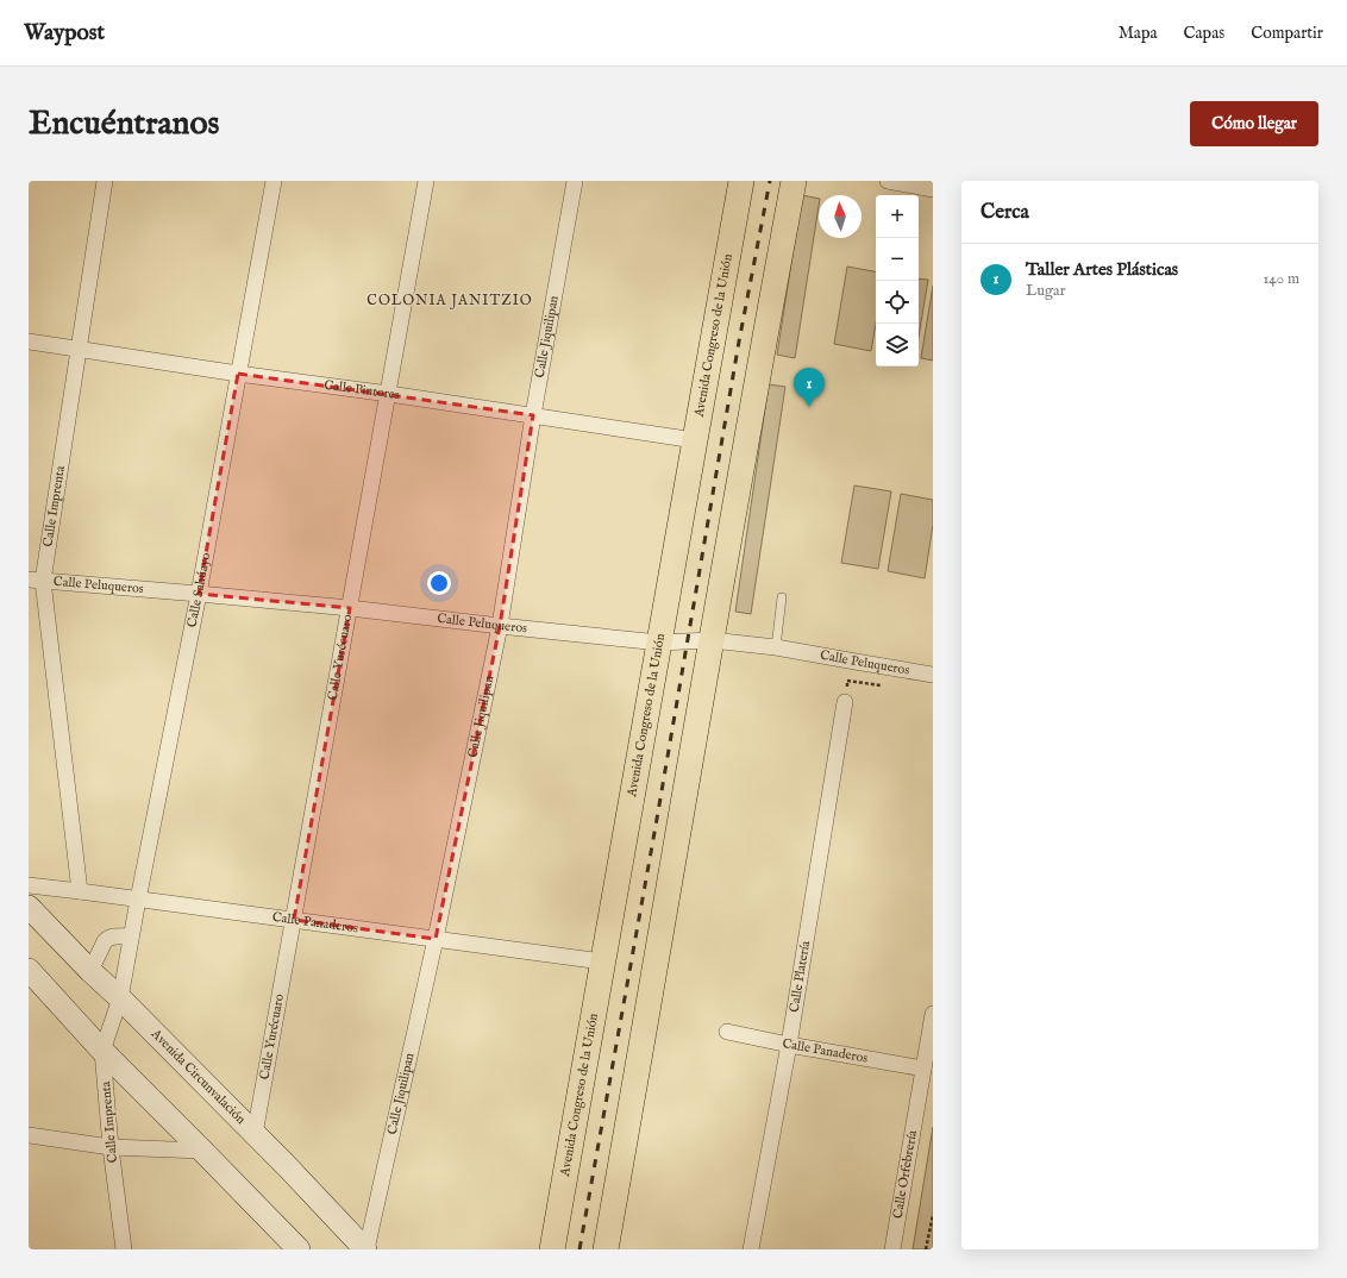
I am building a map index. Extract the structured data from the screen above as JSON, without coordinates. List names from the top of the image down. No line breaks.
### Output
{"streets":{"main road":["Avenida Congreso de la Unión","Avenida Circunvalación"],"street":["Calle Jiquilipan","Calle Pintores","Calle Imprenta","Calle Peluqueros","Calle Sahúayo","Calle Yurécuaro","Calle Panaderos","Calle Platería","Calle Orfebrería"]},"crossings":[["Avenida Congreso de la Unión","Calle Pintores"],["Avenida Congreso de la Unión","Calle Peluqueros"],["Avenida Congreso de la Unión","Calle Panaderos"],["Calle Jiquilipan","Calle Pintores"],["Calle Jiquilipan","Calle Peluqueros"],["Calle Jiquilipan","Calle Panaderos"],["Calle Jiquilipan","Avenida Circunvalación"],["Calle Pintores","Calle Imprenta"],["Calle Pintores","Calle Sahúayo"],["Calle Pintores","Calle Yurécuaro"],["Calle Imprenta","Calle Peluqueros"],["Calle Imprenta","Calle Sahúayo"],["Calle Imprenta","Calle Panaderos"],["Calle Imprenta","Avenida Circunvalación"],["Calle Peluqueros","Calle Sahúayo"],["Calle Peluqueros","Calle Yurécuaro"],["Calle Sahúayo","Calle Panaderos"],["Calle Sahúayo","Avenida Circunvalación"],["Calle Yurécuaro","Calle Panaderos"],["Calle Yurécuaro","Avenida Circunvalación"],["Calle Panaderos","Calle Platería"],["Calle Panaderos","Calle Orfebrería"]],"districts":["COLONIA JANITZIO"],"north":"top","page":{"header":"Waypost","nav":["Mapa","Capas","Compartir"],"buttons":"Cómo llegar","title":"Encuéntranos","heading":"Cerca","map_buttons":["+","−"],"list":[{"mark":"1","name":"Taller Artes Plásticas","note":"Lugar","value":"140 m"}],"pins":"1"}}
